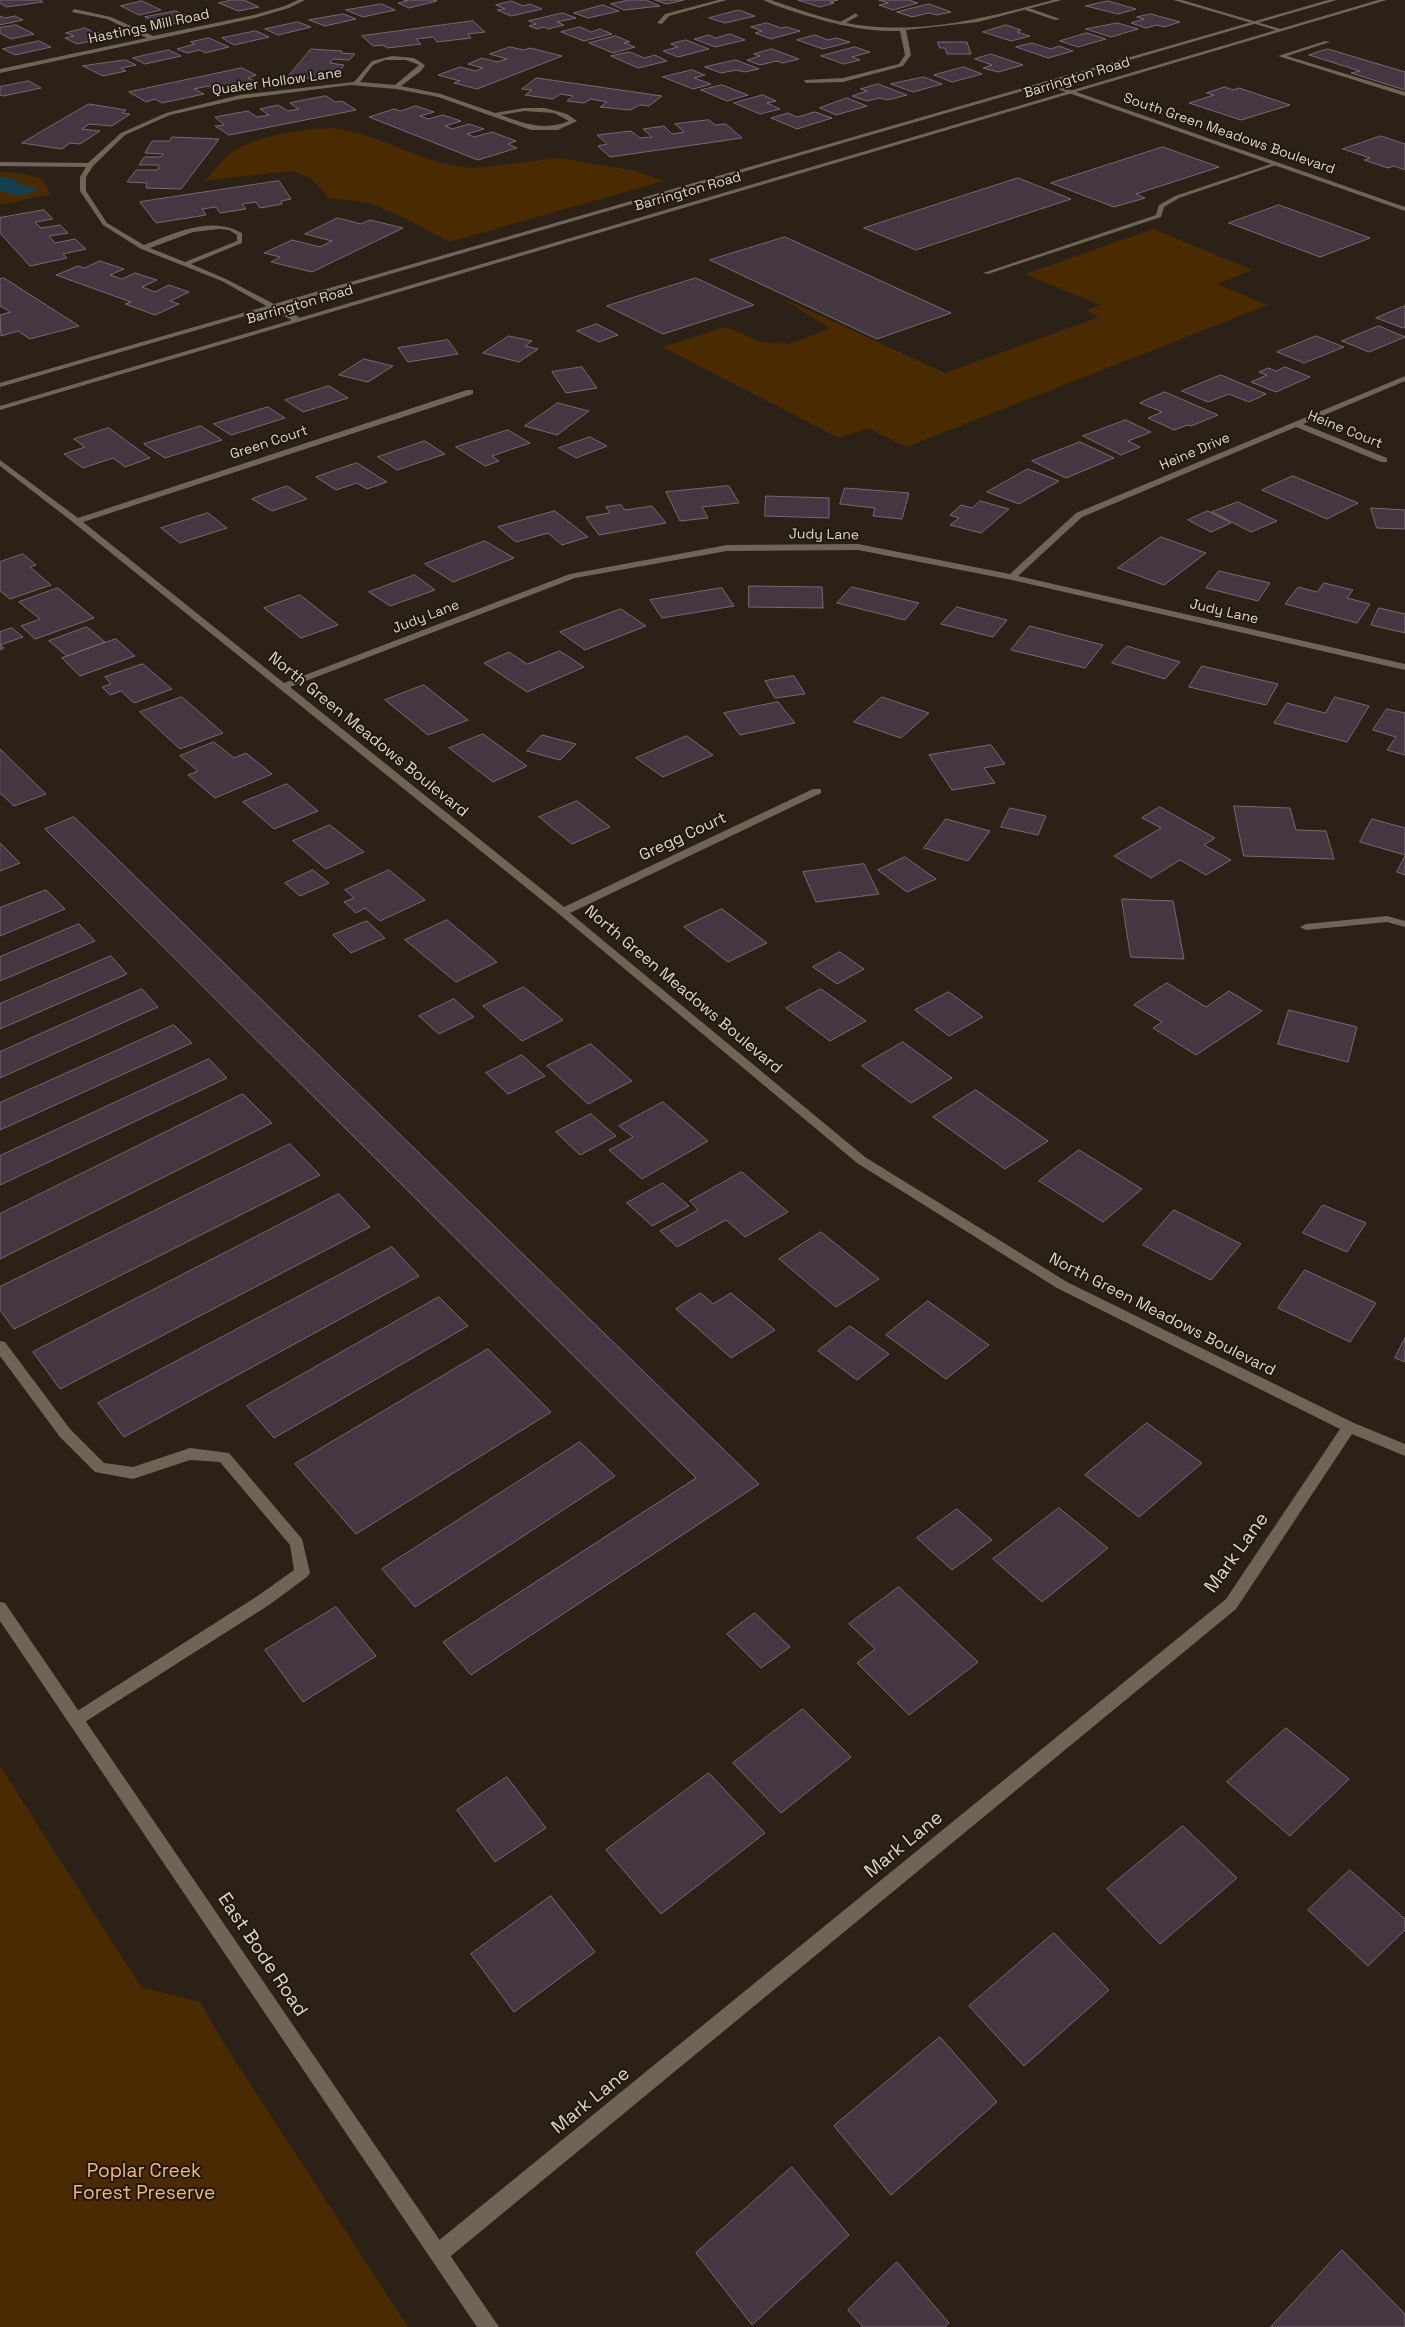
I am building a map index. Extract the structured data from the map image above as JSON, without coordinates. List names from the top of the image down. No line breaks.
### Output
{"streets":{"street":["Hastings Mill Road","Barrington Road","Quaker Hollow Lane","South Green Meadows Boulevard","Heine Court","Green Court","Heine Drive","Judy Lane","North Green Meadows Boulevard","Gregg Court","Mark Lane","East Bode Road"]},"crossings":[["Barrington Road","Quaker Hollow Lane"],["Barrington Road","South Green Meadows Boulevard"],["Heine Court","Heine Drive"],["Green Court","North Green Meadows Boulevard"],["Heine Drive","Judy Lane"],["Judy Lane","North Green Meadows Boulevard"],["North Green Meadows Boulevard","Gregg Court"],["North Green Meadows Boulevard","Mark Lane"],["Mark Lane","East Bode Road"]],"parks":["Poplar Creek Forest Preserve"]}
